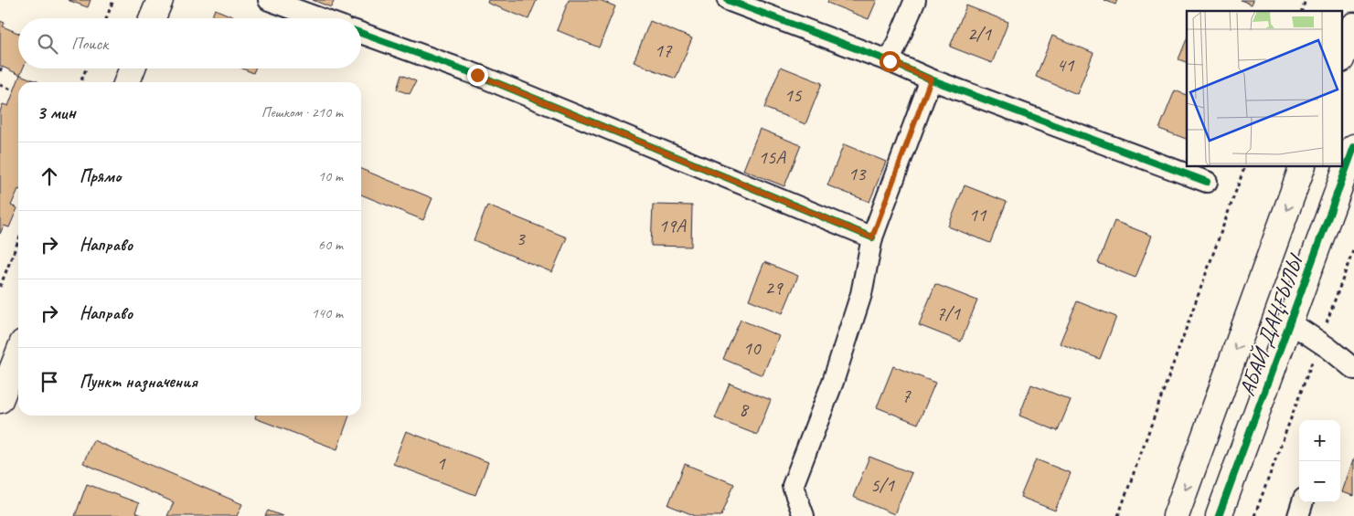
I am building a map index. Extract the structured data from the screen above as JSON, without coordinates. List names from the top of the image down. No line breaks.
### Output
{"streets":{"street":["АБАЙ ДАҢҒЫЛЫ"]},"house_numbers":["2/1","17","41","15","15А","13","11","19А","3","29","7/1","10","7","8","1","5/1"],"page":{"search":"Поиск","heading":["3 мин","Пешком · 210 m"],"list":[["Прямо","10 m"],["Направо","60 m"],["Направо","140 m"],"Пункт назначения"],"map_buttons":["+","−"]}}
